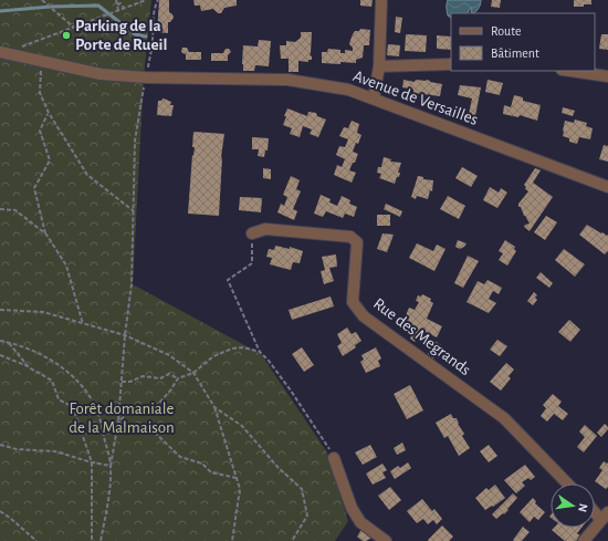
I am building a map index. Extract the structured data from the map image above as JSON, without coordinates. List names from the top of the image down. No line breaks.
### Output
{"streets":{"street":["Avenue de Versailles","Rue des Megrands"]},"parks":["Forêt domaniale de la Malmaison"],"places":["Parking de la Porte de Rueil"],"legend":["Route","Bâtiment"],"north":"right"}
